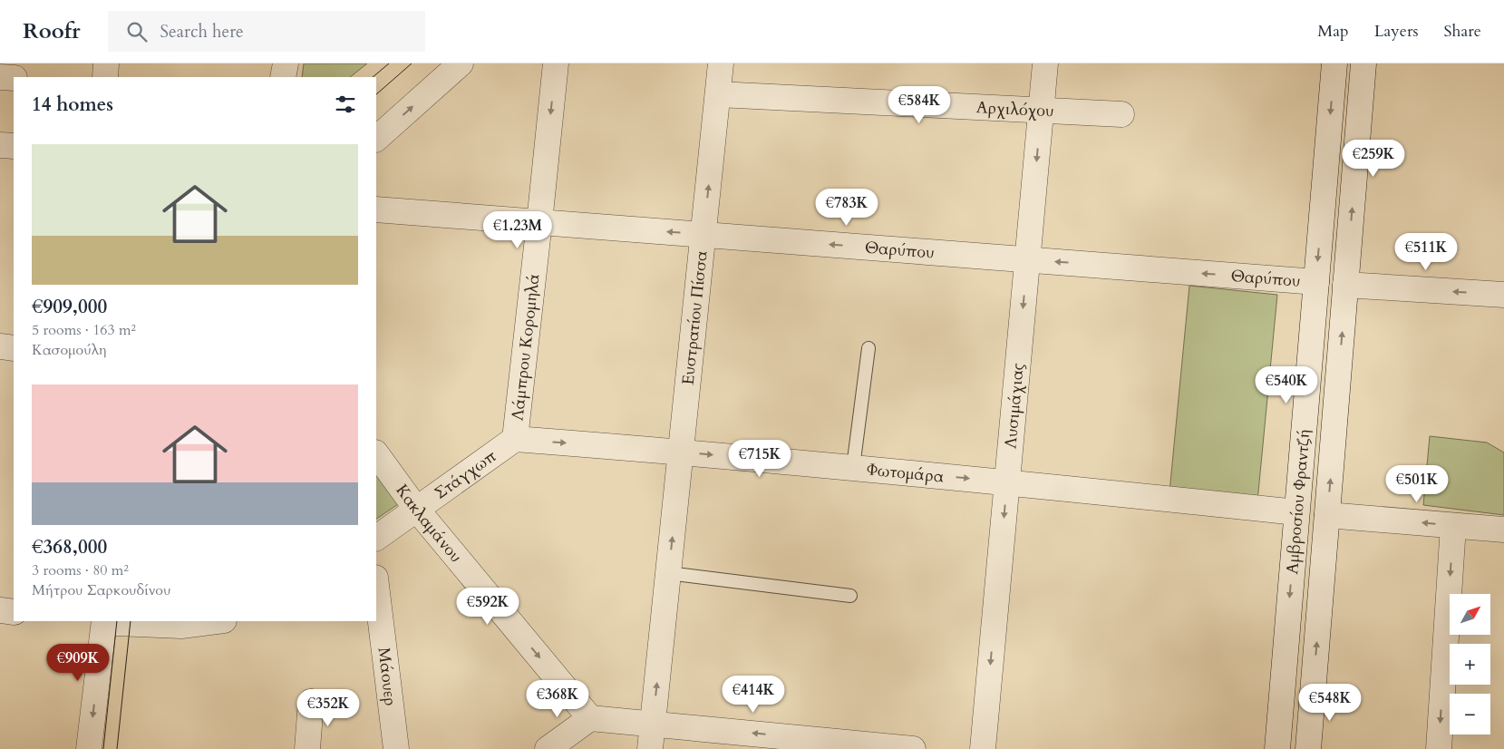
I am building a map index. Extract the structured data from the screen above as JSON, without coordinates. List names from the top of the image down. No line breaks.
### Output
{"streets":{"street":["Αρχιλόχου","Θαρύπου","Ευστρατίου Πίσσα","Λάμπρου Κορομηλά","Λυσιμάχιας","Φωτομάρα","Στάγχωπ","Αμβροσίου Φραντζή","Κακλαμάνου","Μάουερ"]},"crossings":[["Αρχιλόχου","Ευστρατίου Πίσσα"],["Αρχιλόχου","Λυσιμάχιας"],["Θαρύπου","Ευστρατίου Πίσσα"],["Θαρύπου","Λάμπρου Κορομηλά"],["Θαρύπου","Λυσιμάχιας"],["Θαρύπου","Αμβροσίου Φραντζή"],["Ευστρατίου Πίσσα","Φωτομάρα"],["Λάμπρου Κορομηλά","Φωτομάρα"],["Λάμπρου Κορομηλά","Στάγχωπ"],["Λυσιμάχιας","Φωτομάρα"],["Φωτομάρα","Στάγχωπ"],["Φωτομάρα","Αμβροσίου Φραντζή"],["Στάγχωπ","Κακλαμάνου"]],"one_way":["Θαρύπου","Ευστρατίου Πίσσα","Λάμπρου Κορομηλά","Λυσιμάχιας","Φωτομάρα","Κακλαμάνου"],"north":"top right","page":{"header":"Roofr","search":"Search here","nav":["Map","Layers","Share"],"heading":"14 homes","price":["€584K","€259K","€783K","€1.23M","€511K","€540K","€715K","€501K","€592K","€909K","€414K","€368K","€548K","€352K"],"list":[{"name":"€909,000","note":"5 rooms · 163 m² · Κασομούλη"},{"name":"€368,000","note":"3 rooms · 80 m² · Μήτρου Σαρκουδίνου"}],"map_buttons":["+","−"]}}
